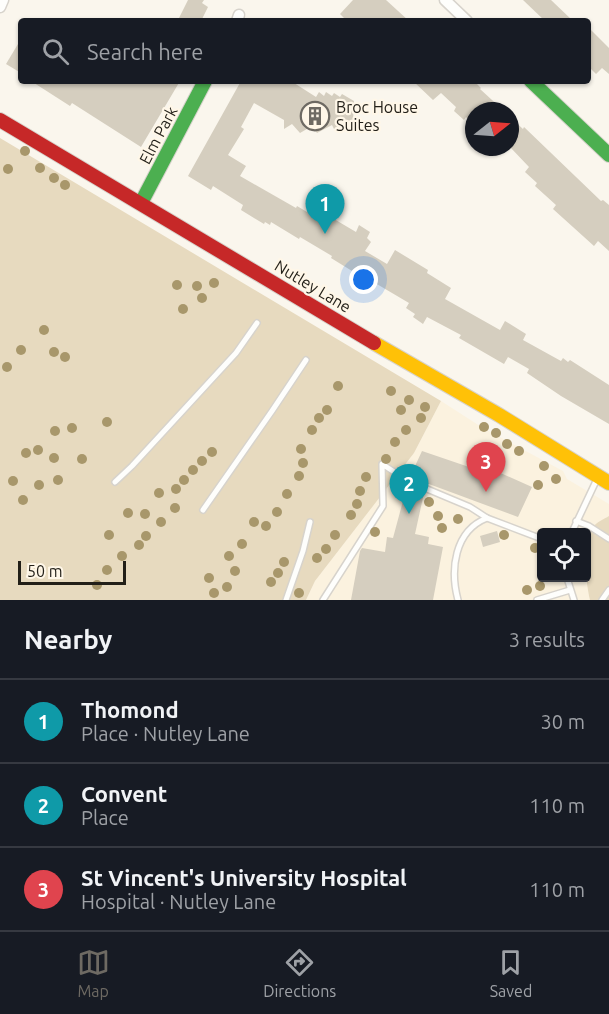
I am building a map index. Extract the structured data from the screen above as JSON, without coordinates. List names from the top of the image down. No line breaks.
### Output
{"streets":{"street":["Elm Park","Nutley Lane"]},"crossings":[["Elm Park","Nutley Lane"]],"places":{"building":["Broc House Suites"]},"scale_bar":"50 m","north":"right","page":{"search":"Search here","pins":["1","3","2"],"scale":"50 m","heading":["Nearby","3 results"],"list":[{"mark":"1","name":"Thomond","note":"Place · Nutley Lane","value":"30 m"},{"mark":"2","name":"Convent","note":"Place","value":"110 m"},{"mark":"3","name":"St Vincent's University Hospital","note":"Hospital · Nutley Lane","value":"110 m"}],"nav":["Map","Directions","Saved"]}}
